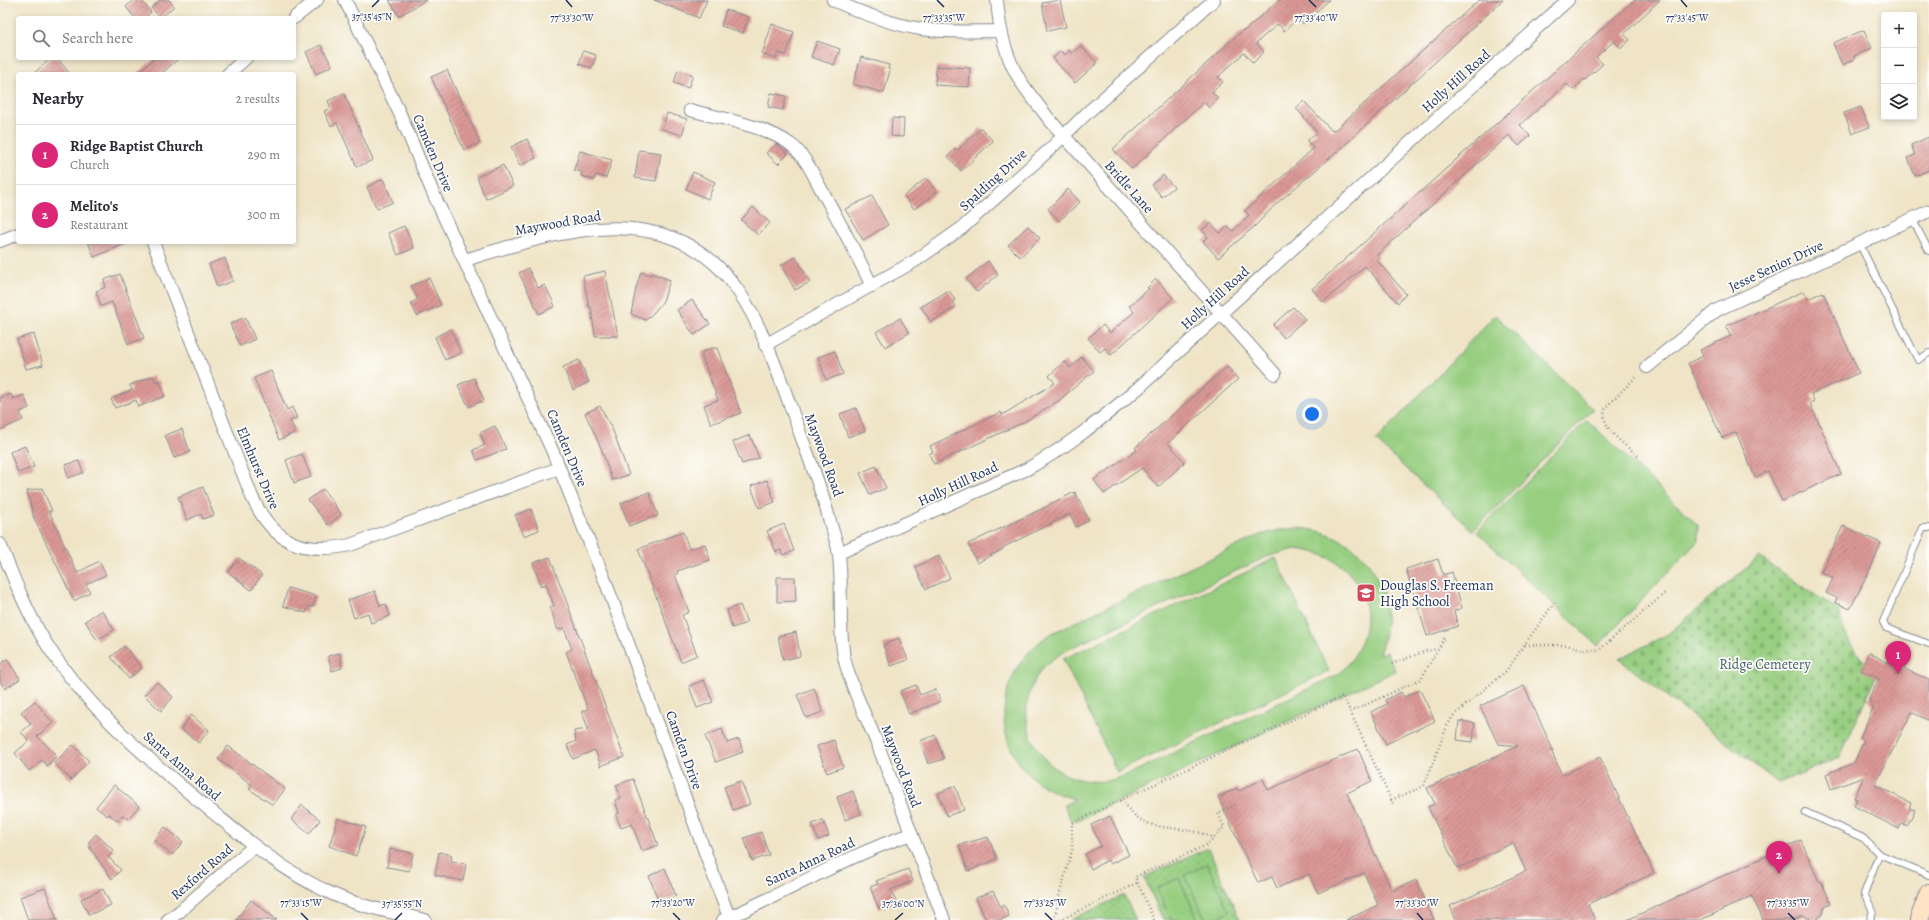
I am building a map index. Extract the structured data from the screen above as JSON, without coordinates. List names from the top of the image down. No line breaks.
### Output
{"streets":{"street":["Holly Hill Road","Camden Drive","Spalding Drive","Bridle Lane","Maywood Road","Jesse Senior Drive","Elmhurst Drive","Santa Anna Road","Rexford Road"]},"crossings":[["Holly Hill Road","Bridle Lane"],["Holly Hill Road","Maywood Road"],["Camden Drive","Maywood Road"],["Camden Drive","Elmhurst Drive"],["Camden Drive","Santa Anna Road"],["Spalding Drive","Bridle Lane"],["Spalding Drive","Maywood Road"],["Maywood Road","Santa Anna Road"],["Santa Anna Road","Rexford Road"]],"parks":["Ridge Cemetery"],"places":{"school or university":["Douglas S. Freeman High School"]},"page":{"map_buttons":["+","−"],"search":"Search here","heading":["Nearby","2 results"],"list":[{"mark":"1","name":"Ridge Baptist Church","note":"Church","value":"290 m"},{"mark":"2","name":"Melito's","note":"Restaurant","value":"300 m"}],"pins":["1","2"]},"coordinates":["37°35'45\"N","77°33'30\"W","77°33'35\"W","77°33'45\"W","77°33'40\"W","77°33'15\"W","77°33'20\"W","77°33'25\"W","37°35'55\"N","37°36'00\"N"]}
